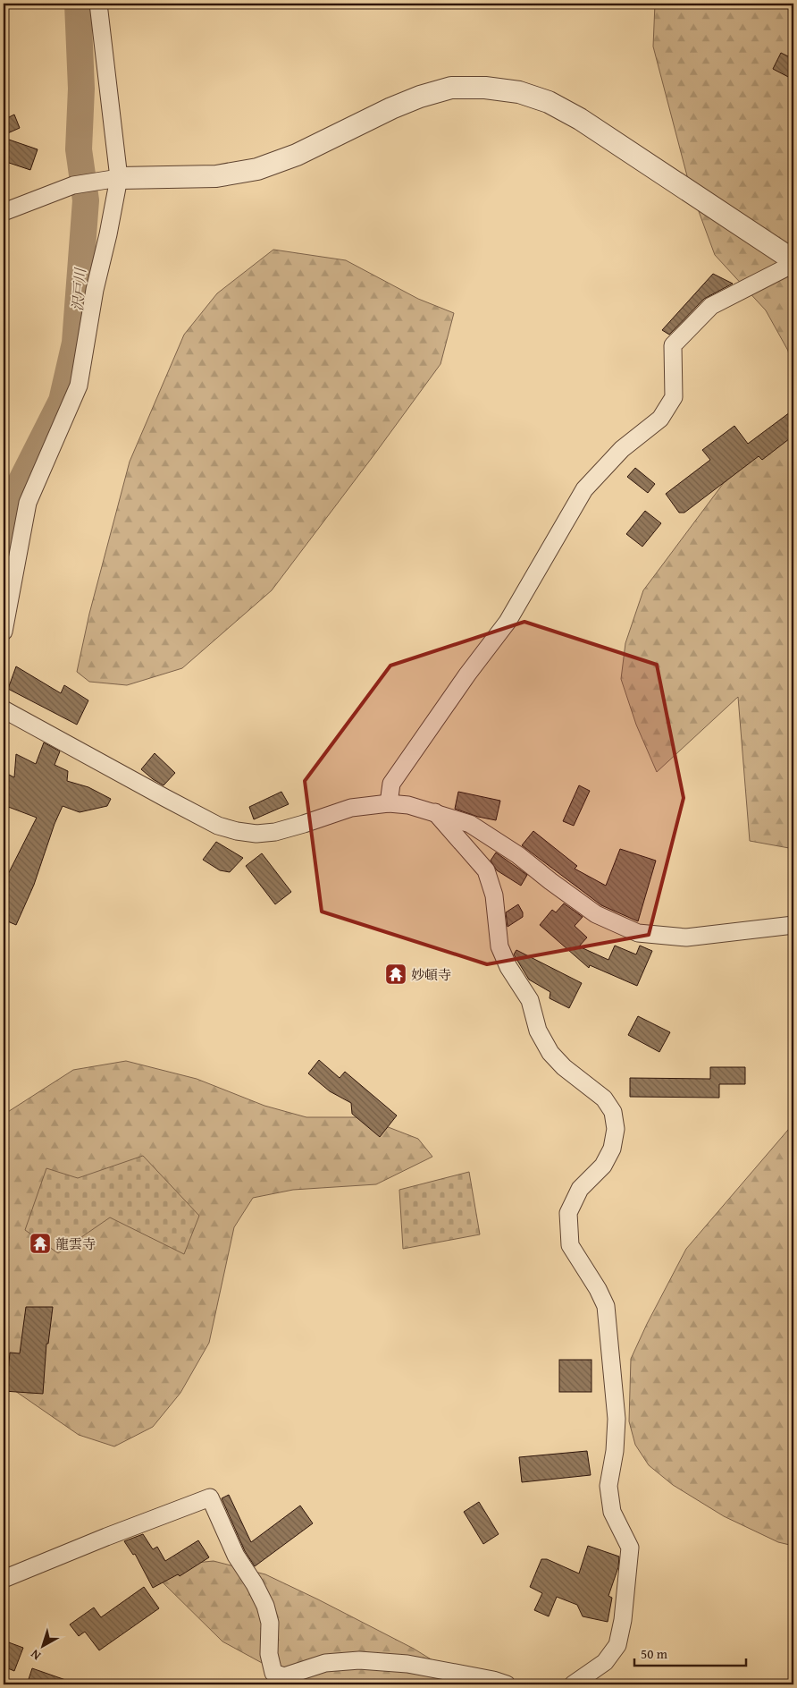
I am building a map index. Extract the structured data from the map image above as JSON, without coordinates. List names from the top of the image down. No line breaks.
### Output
{"water":["沢戸川"],"places":{"temple":["妙頓寺","龍雲寺"]},"scale_bar":"50 m","north":"bottom left"}
